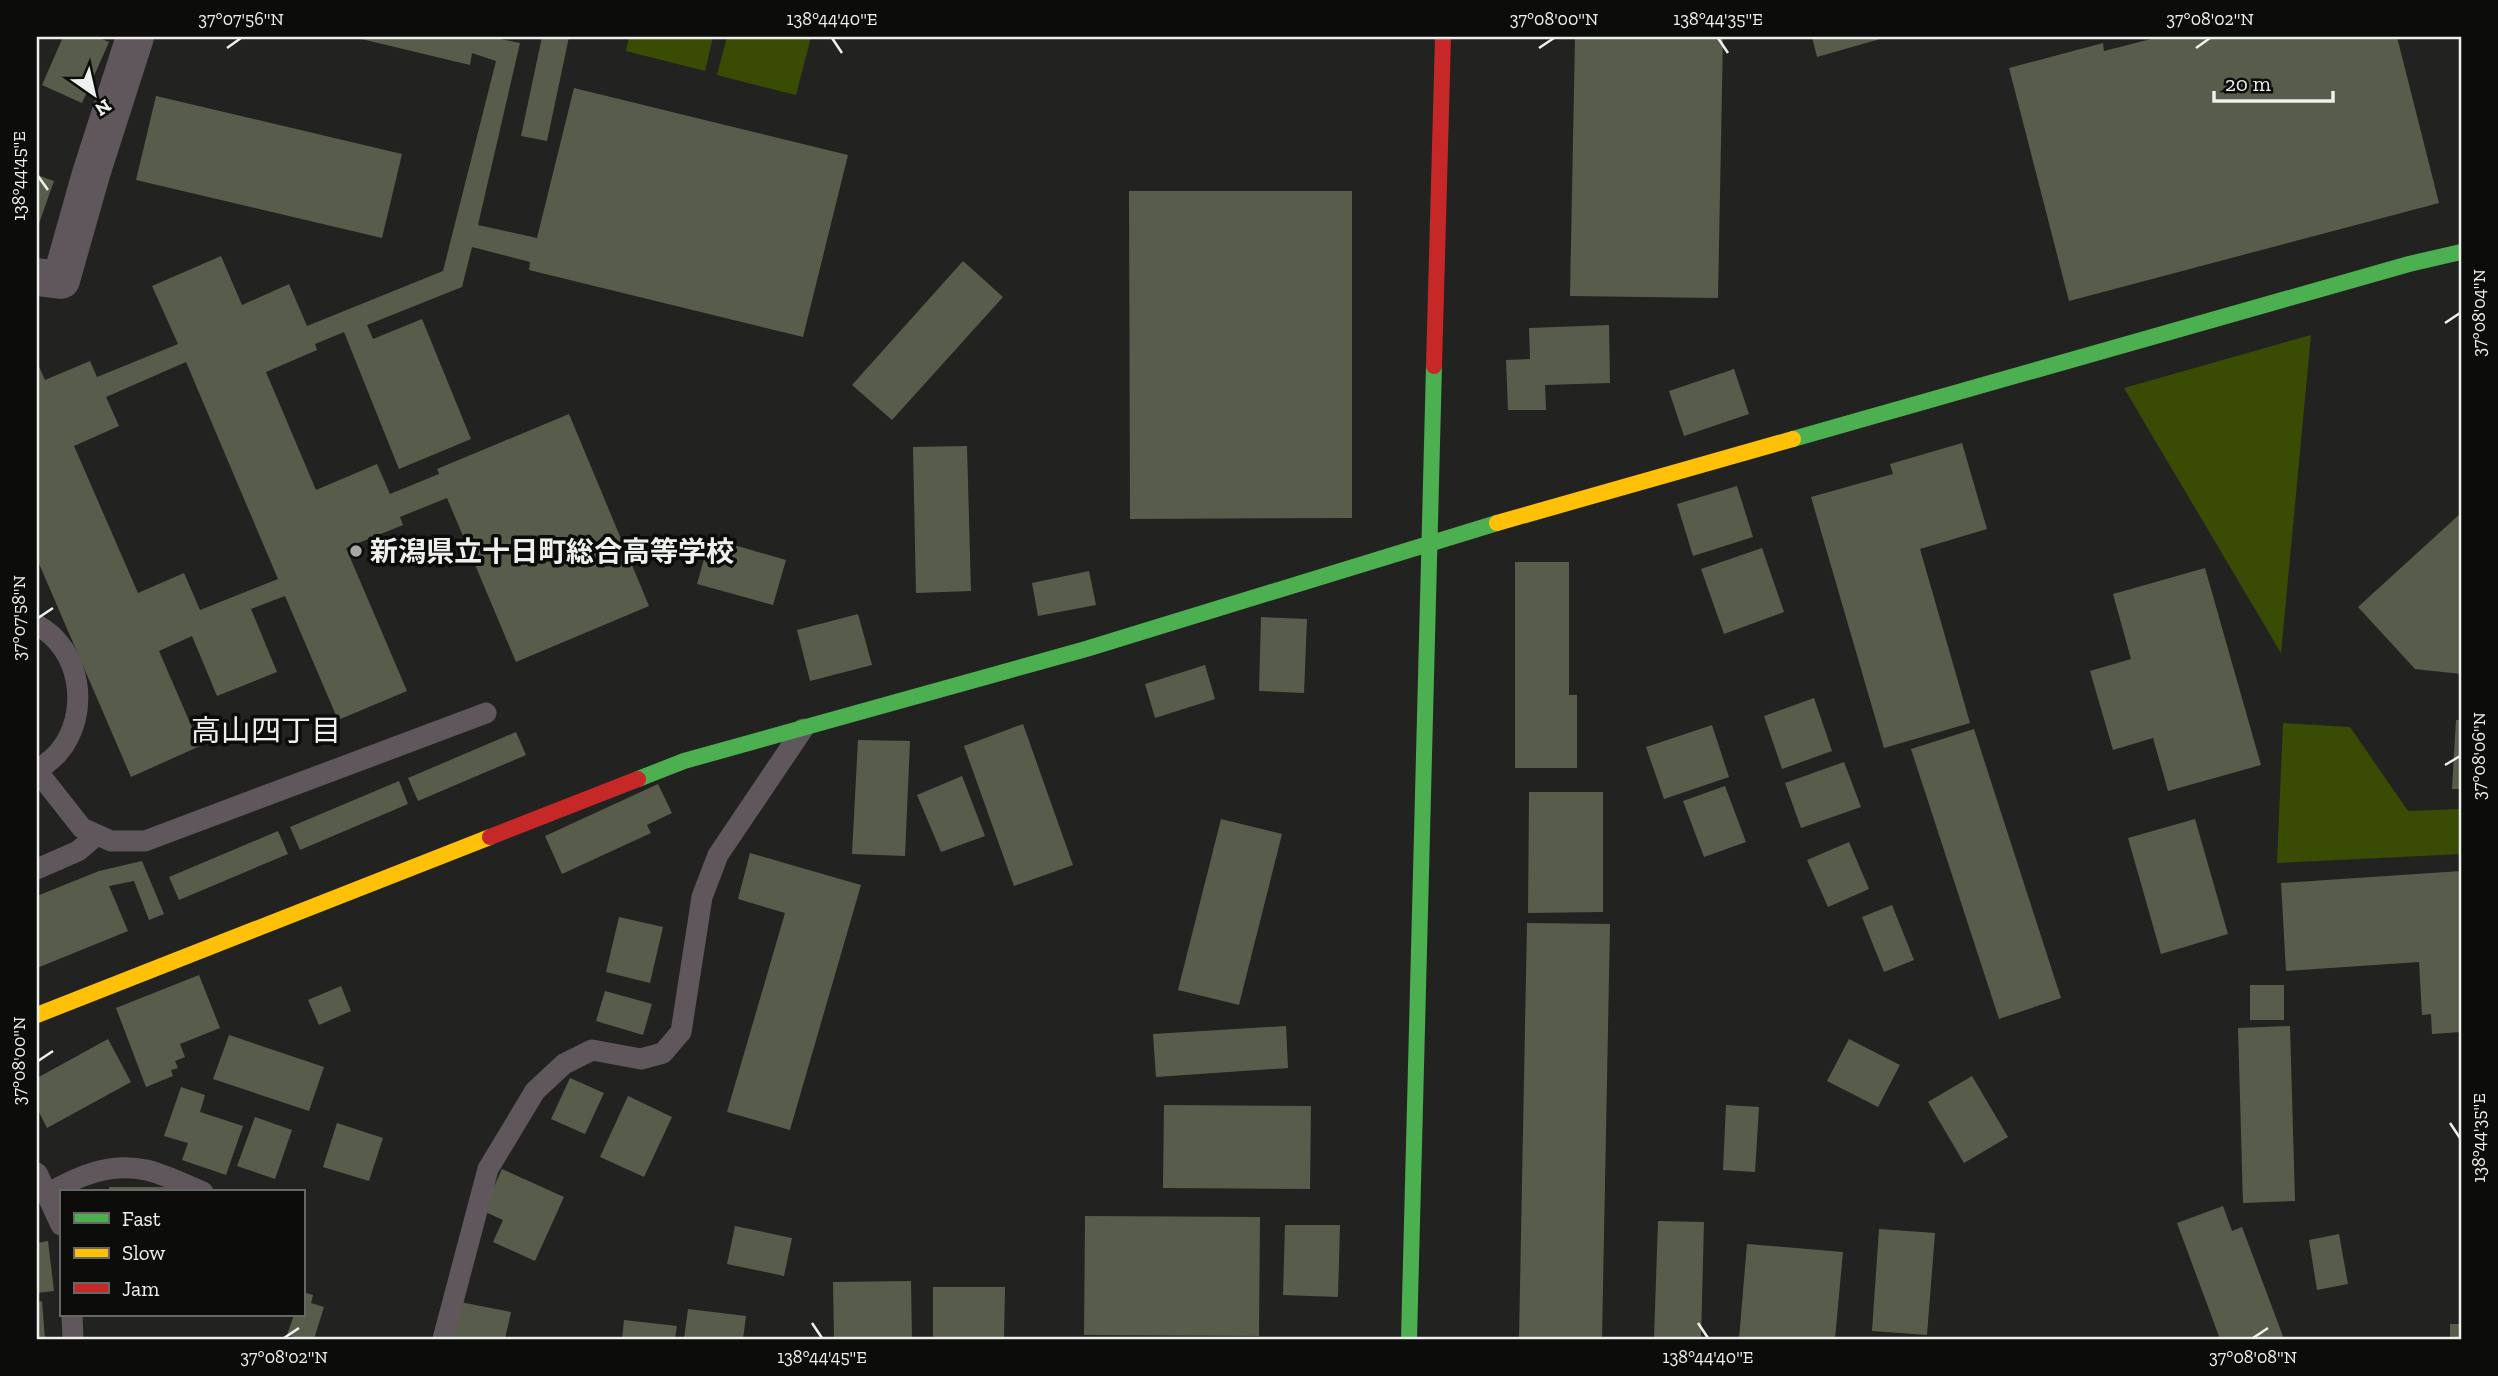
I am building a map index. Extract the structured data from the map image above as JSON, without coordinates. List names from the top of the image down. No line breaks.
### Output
{"districts":["高山四丁目"],"places":["新潟県立十日町総合高等学校"],"legend":["Fast","Slow","Jam"],"scale_bar":"20 m","north":"bottom right","coordinates":["37°07'56\"N","138°44'40\"E","37°08'00\"N","138°44'35\"E","37°08'02\"N","138°44'45\"E","37°08'04\"N","37°07'58\"N","37°08'06\"N","37°08'08\"N"]}
